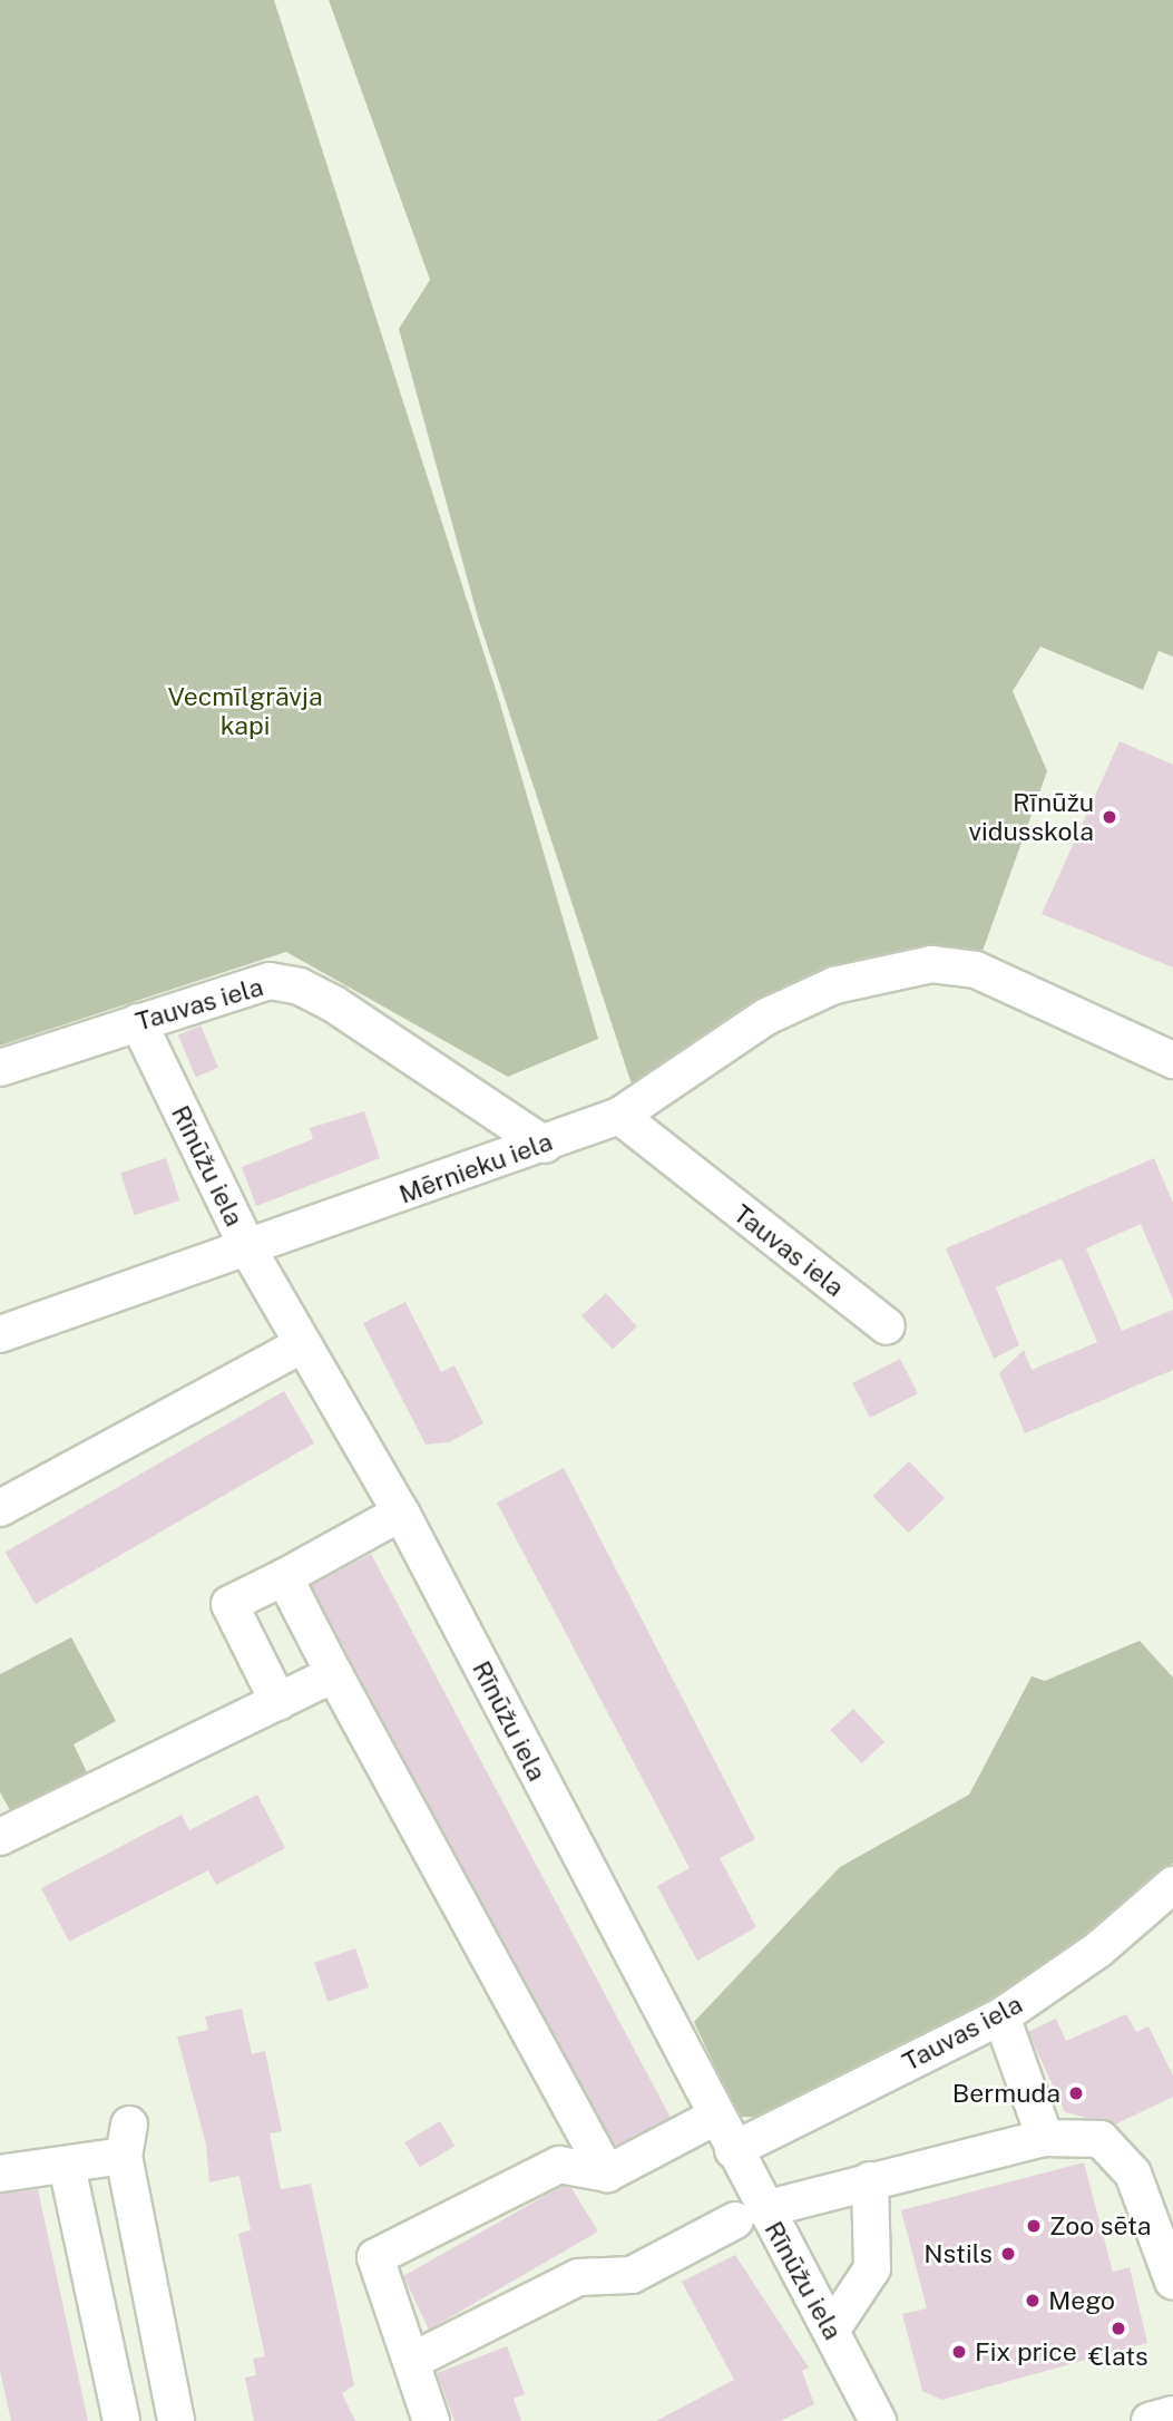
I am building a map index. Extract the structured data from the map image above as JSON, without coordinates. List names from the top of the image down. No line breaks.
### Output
{"streets":{"street":["Tauvas iela","Rīnūžu iela","Mērnieku iela"]},"crossings":[["Tauvas iela","Rīnūžu iela"],["Tauvas iela","Mērnieku iela"],["Rīnūžu iela","Mērnieku iela"]],"parks":["Vecmīlgrāvja kapi"],"places":["Rīnūžu vidusskola","Bermuda","Zoo sēta","Nstils","Mego","€lats","Fix price"]}
